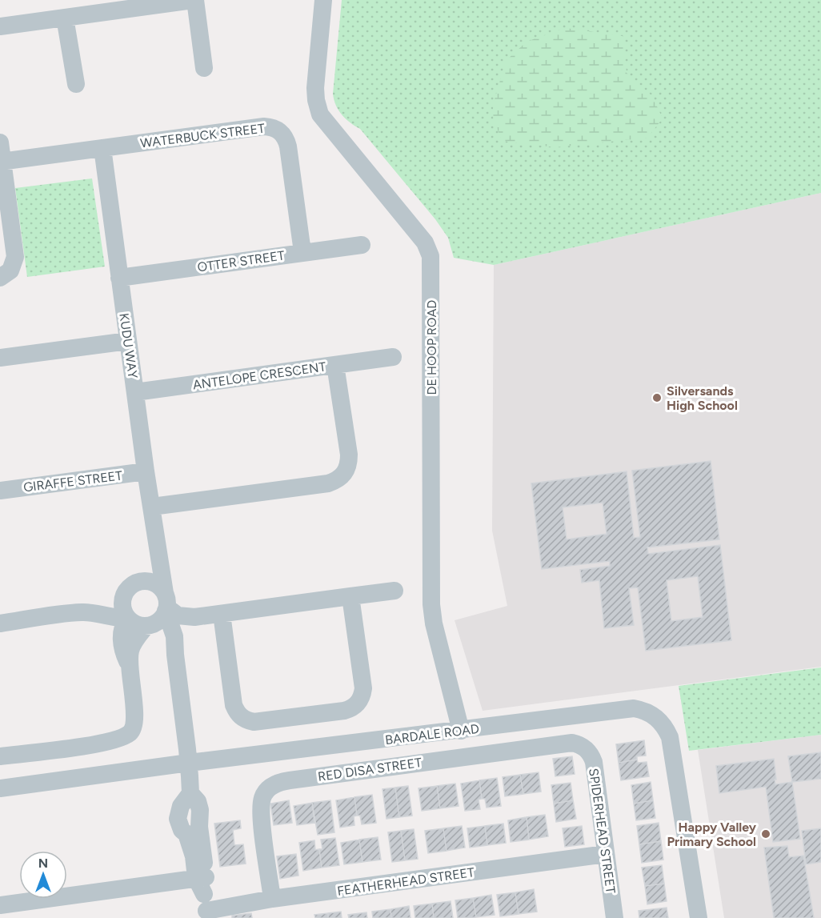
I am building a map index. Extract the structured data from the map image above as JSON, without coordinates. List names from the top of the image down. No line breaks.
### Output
{"streets":{"street":["WATERBUCK STREET","OTTER STREET","KUDU WAY","DE HOOP ROAD","ANTELOPE CRESCENT","GIRAFFE STREET","BARDALE ROAD","RED DISA STREET","SPIDERHEAD STREET","FEATHERHEAD STREET"]},"crossings":[["WATERBUCK STREET","OTTER STREET"],["WATERBUCK STREET","KUDU WAY"],["OTTER STREET","KUDU WAY"],["KUDU WAY","ANTELOPE CRESCENT"],["KUDU WAY","GIRAFFE STREET"],["KUDU WAY","BARDALE ROAD"],["KUDU WAY","FEATHERHEAD STREET"],["DE HOOP ROAD","BARDALE ROAD"],["RED DISA STREET","SPIDERHEAD STREET"],["RED DISA STREET","FEATHERHEAD STREET"],["SPIDERHEAD STREET","FEATHERHEAD STREET"]],"places":["Silversands High School","Happy Valley Primary School"],"north":"top"}
